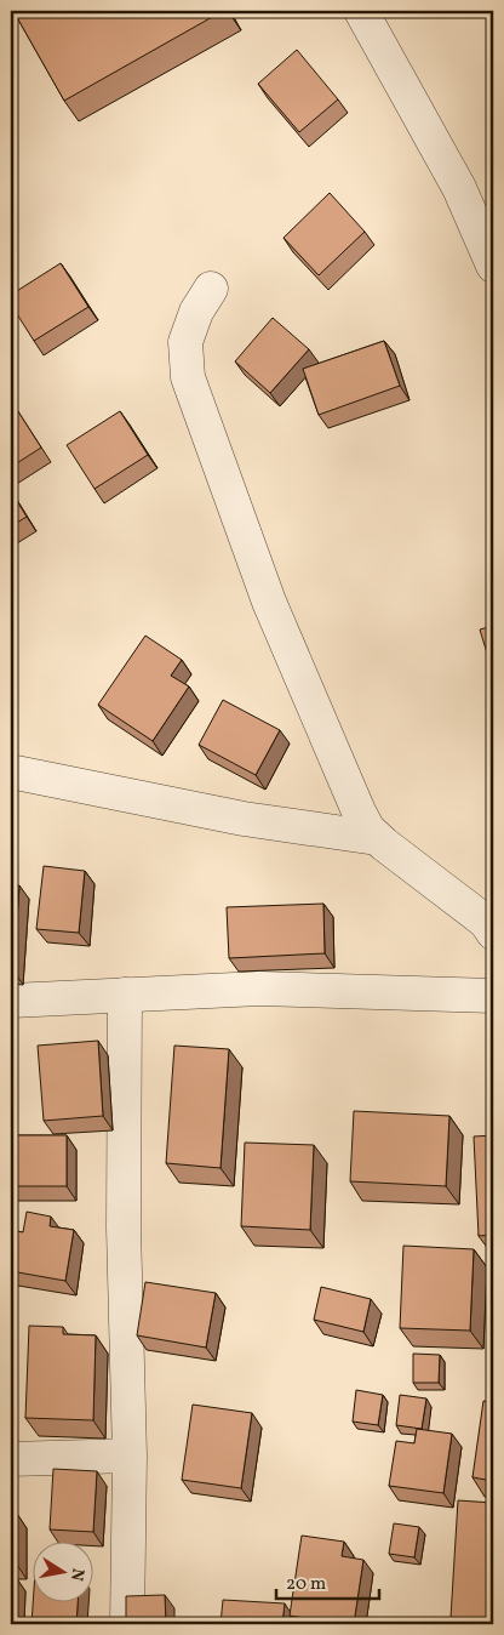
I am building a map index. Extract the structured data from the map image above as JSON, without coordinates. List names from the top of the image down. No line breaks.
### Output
{"scale_bar":"20 m","north":"right"}
